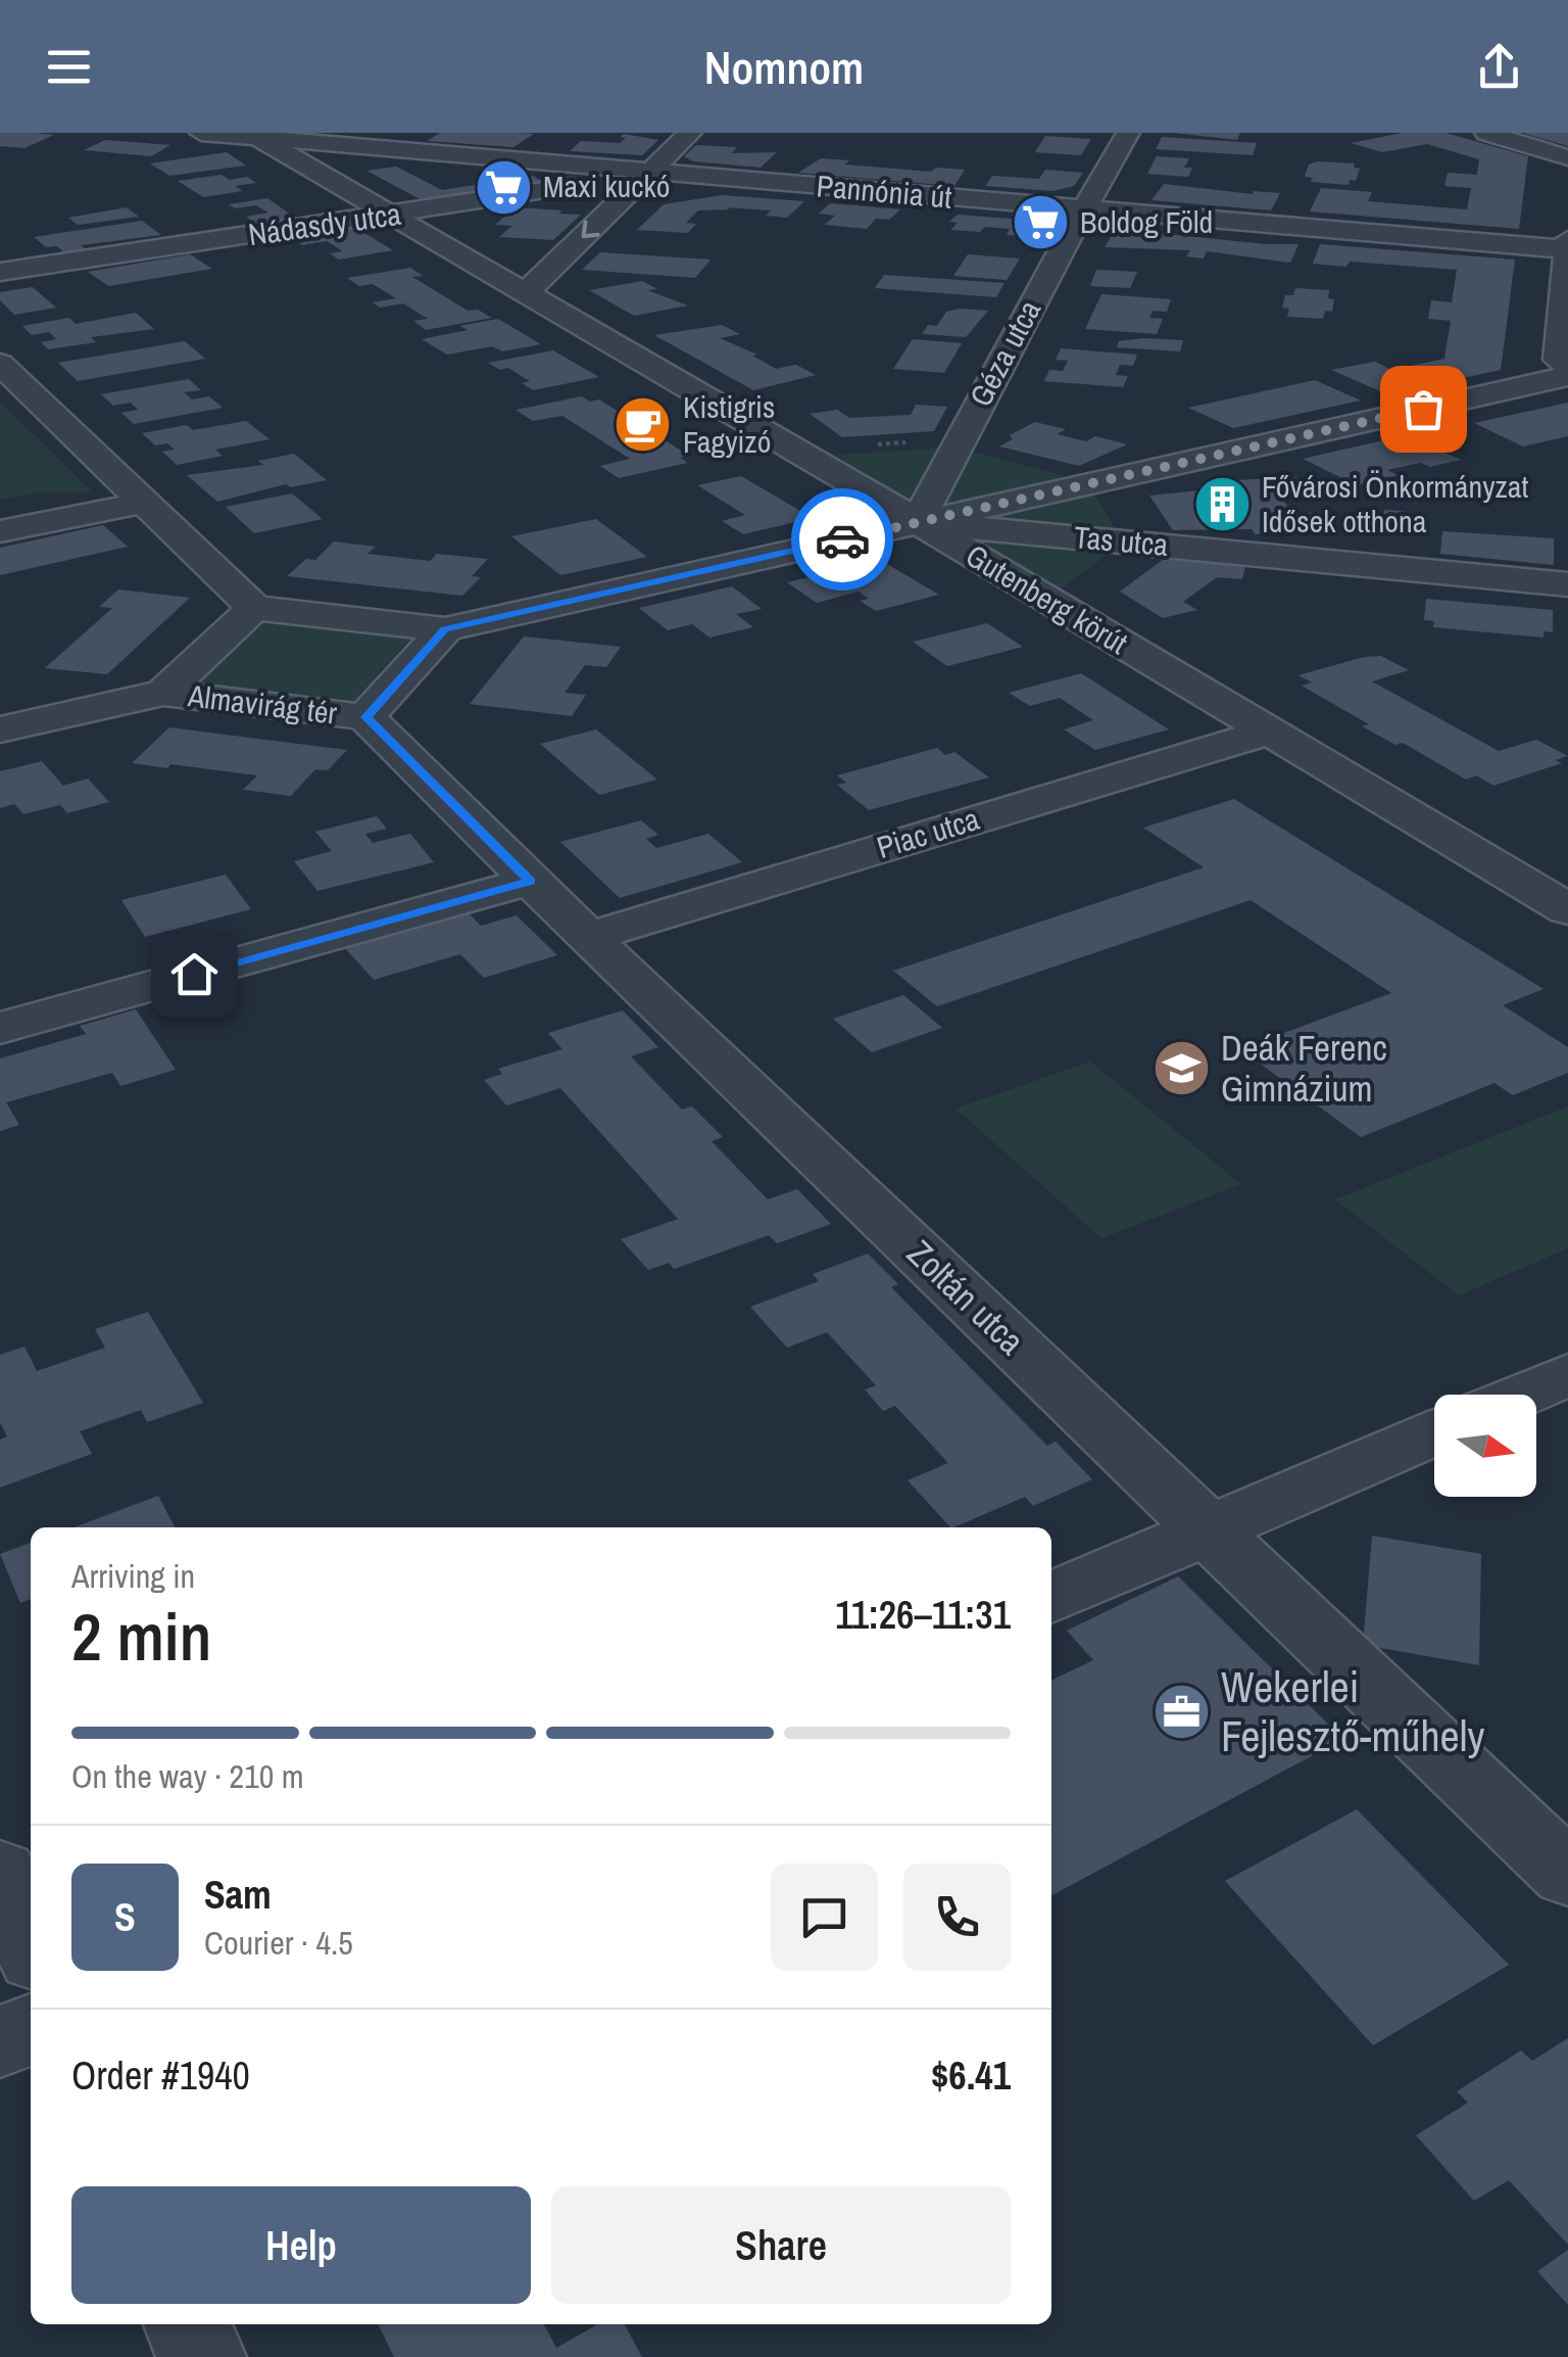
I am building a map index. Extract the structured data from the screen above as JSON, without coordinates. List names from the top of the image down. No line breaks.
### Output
{"streets":{"street":["Pannónia út","Nádasdy utca","Géza utca","Tas utca","Gutenberg körút","Almavirág tér","Piac utca","Zoltán utca"]},"crossings":[["Pannónia út","Nádasdy utca"],["Pannónia út","Géza utca"],["Pannónia út","Gutenberg körút"],["Nádasdy utca","Gutenberg körút"],["Géza utca","Tas utca"],["Géza utca","Gutenberg körút"],["Tas utca","Gutenberg körút"],["Gutenberg körút","Piac utca"],["Almavirág tér","Zoltán utca"],["Piac utca","Zoltán utca"]],"places":{"supermarket":["Maxi kuckó","Boldog Föld"],"cafe":["Kistigris Fagyizó"],"building":["Fővárosi Önkormányzat Idősek otthona"],"school or university":["Deák Ferenc Gimnázium"],"office":["Wekerlei Fejlesztő-műhely"]},"north":"right","page":{"header":"Nomnom","heading":["2 min","Arriving in","11:26–11:31"],"panel":["Sam","Courier · 4.5","Order #1940","$6.41"],"bar":"On the way · 210 m","round":"S","buttons":["Help","Share"]}}
